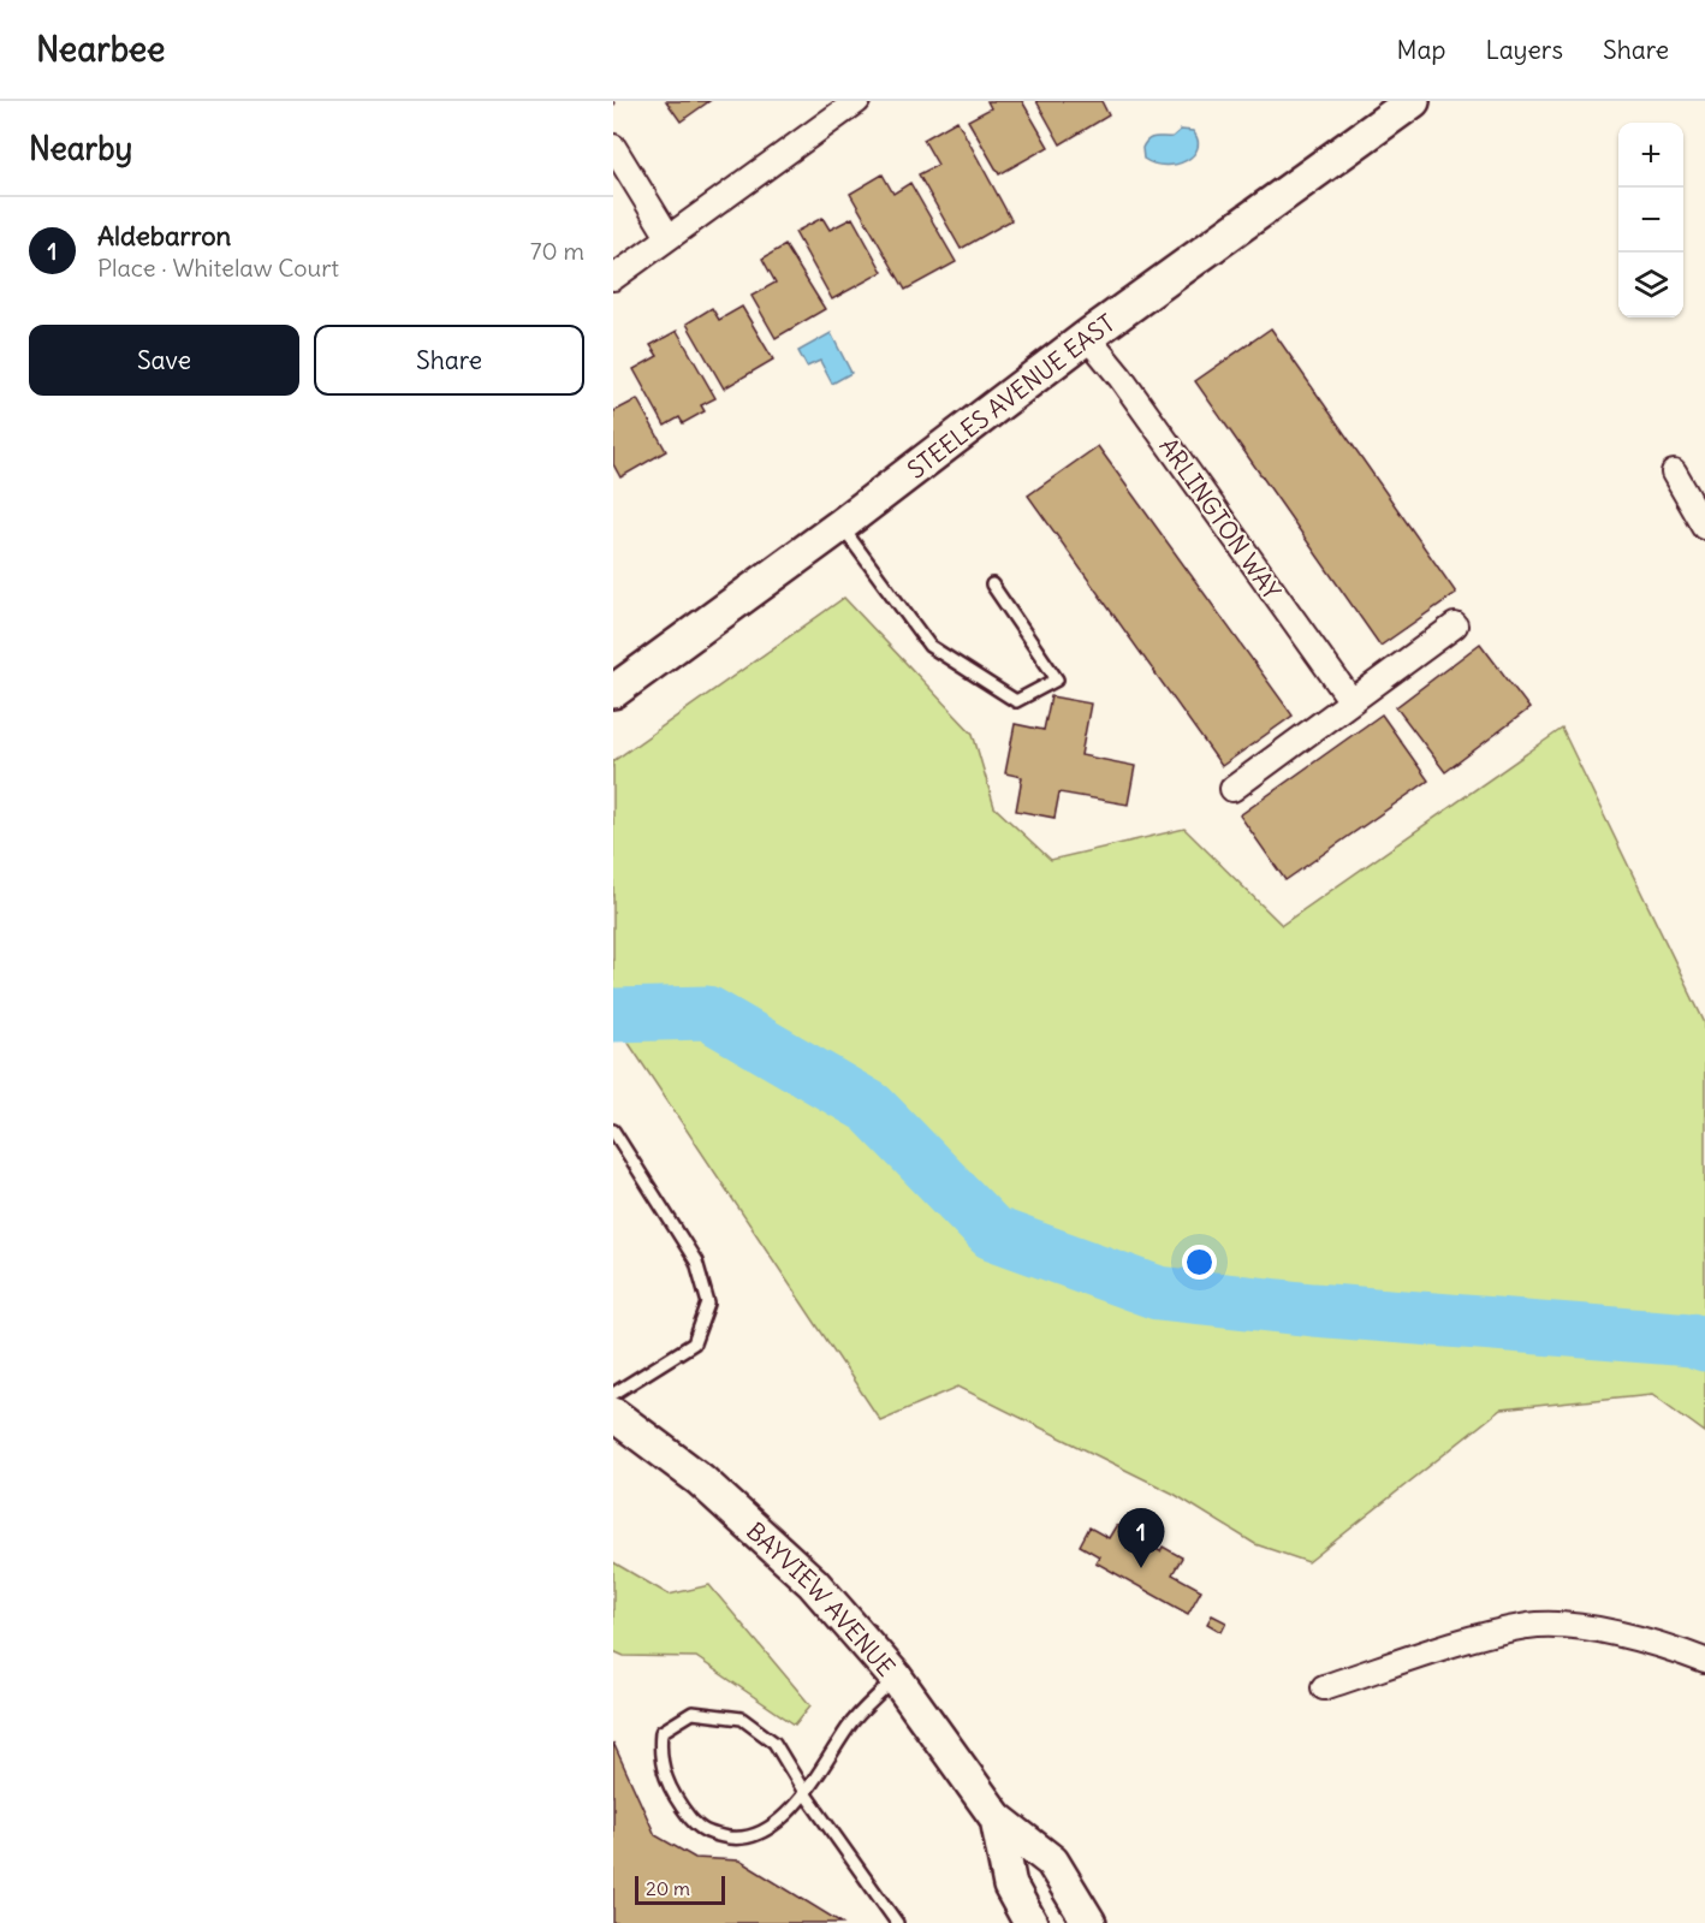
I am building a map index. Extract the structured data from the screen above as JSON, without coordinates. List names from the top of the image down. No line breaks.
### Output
{"streets":{"main road":["STEELES AVENUE EAST","BAYVIEW AVENUE"],"street":["ARLINGTON WAY"]},"crossings":[["STEELES AVENUE EAST","ARLINGTON WAY"]],"scale_bar":"20 m","page":{"header":"Nearbee","nav":["Map","Layers","Share"],"heading":"Nearby","map_buttons":["+","−"],"list":[{"mark":"1","name":"Aldebarron","note":"Place · Whitelaw Court","value":"70 m"}],"buttons":["Save","Share"],"pins":"1","scale":"20 m"}}
